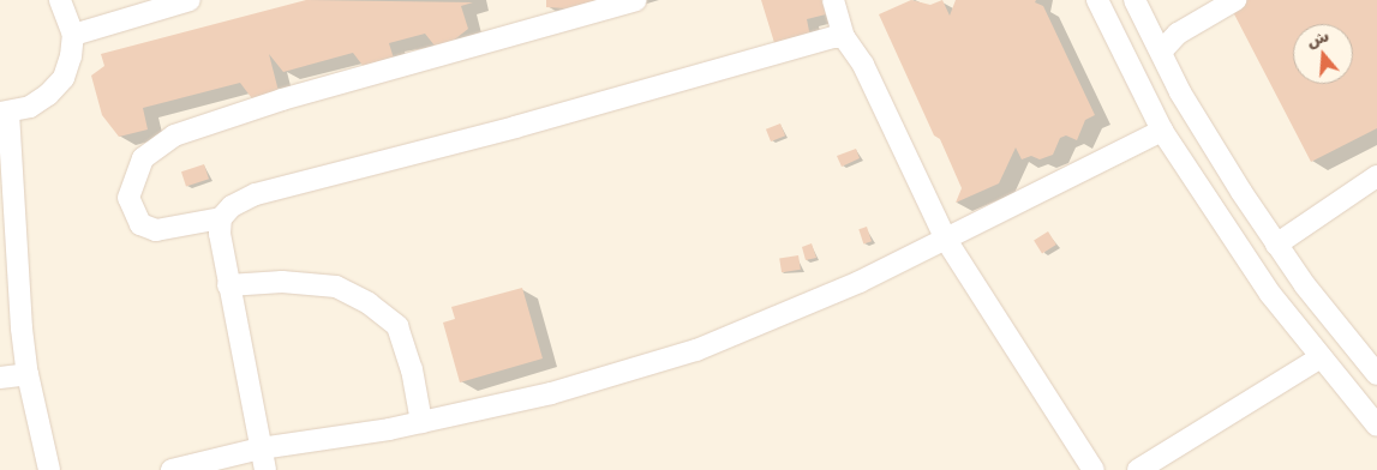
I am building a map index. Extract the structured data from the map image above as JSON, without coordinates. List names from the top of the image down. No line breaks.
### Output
{"north":"top"}
